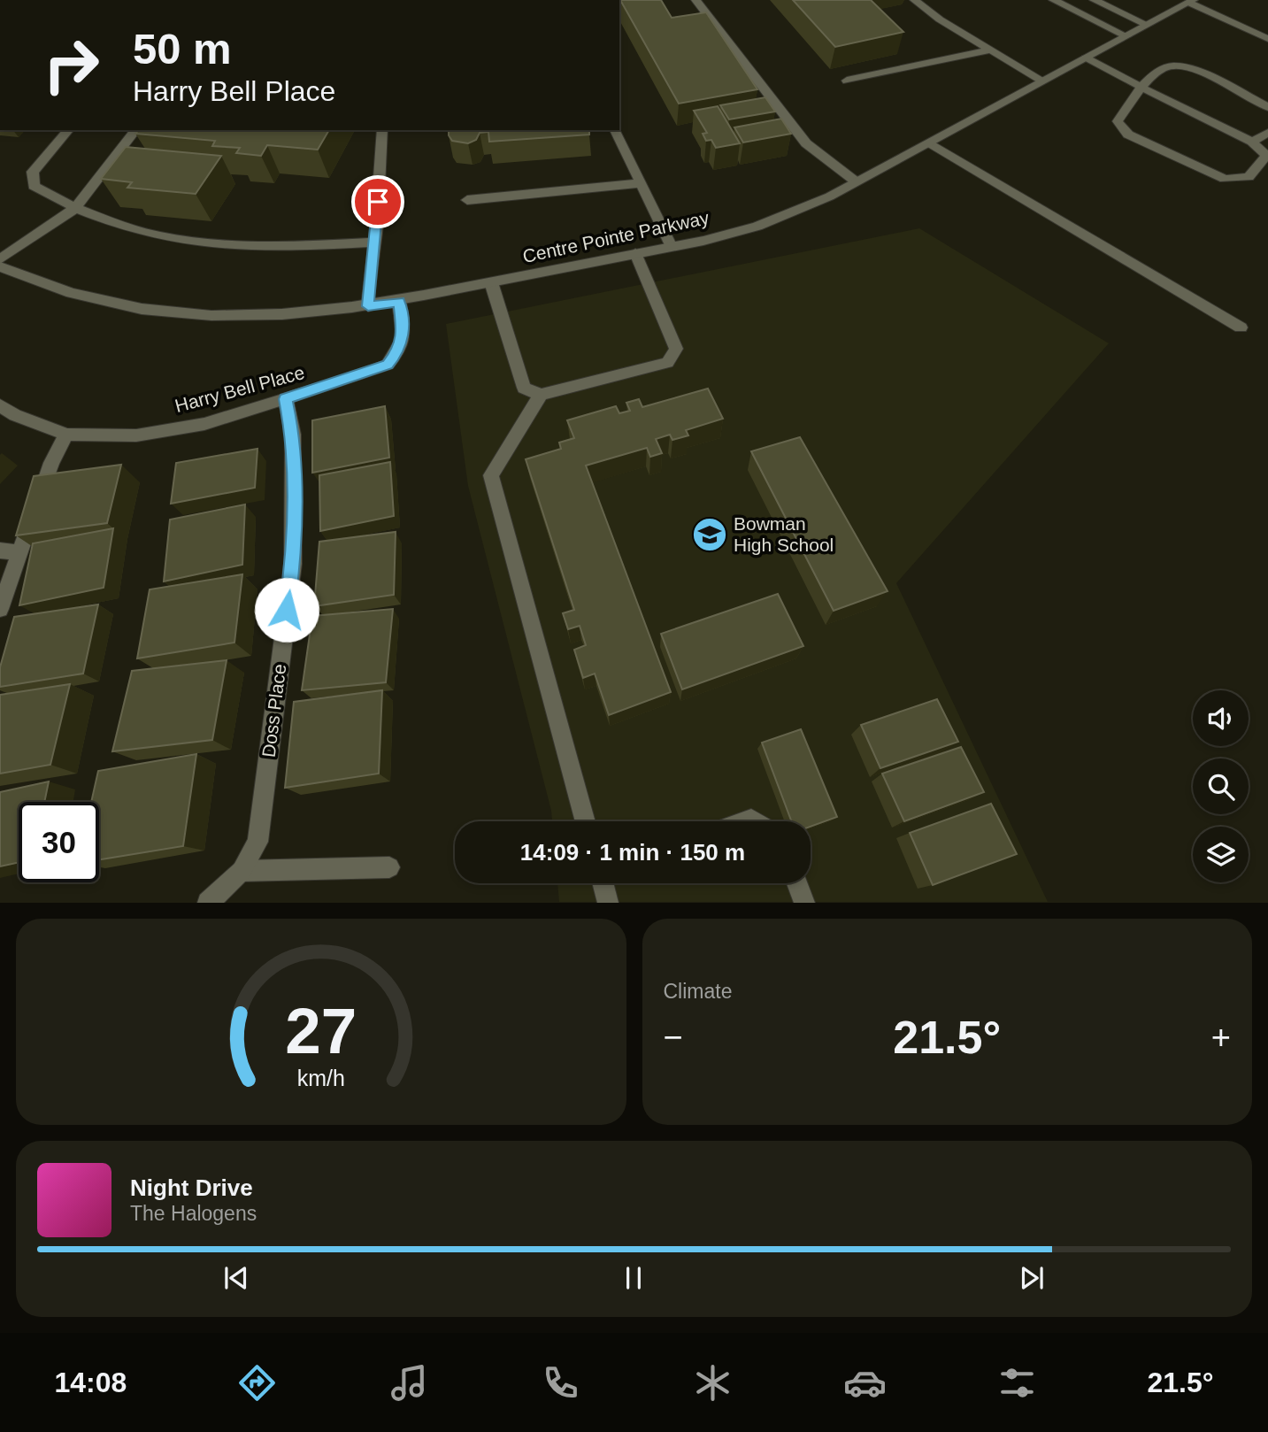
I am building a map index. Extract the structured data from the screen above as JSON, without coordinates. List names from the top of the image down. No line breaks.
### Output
{"streets":{"street":["Centre Pointe Parkway","Harry Bell Place","Doss Place"]},"crossings":[["Centre Pointe Parkway","Harry Bell Place"],["Harry Bell Place","Doss Place"]],"places":{"school or university":["Bowman High School"]},"page":{"turn":["50 m","Harry Bell Place"],"limit":"30","trip":"14:09 · 1 min · 150 m","tile":"Climate","heat":["−","21.5°","+"],"song":["Night Drive","The Halogens"],"tabs":["14:08","21.5°"],"gauge":["27","km/h"]}}
